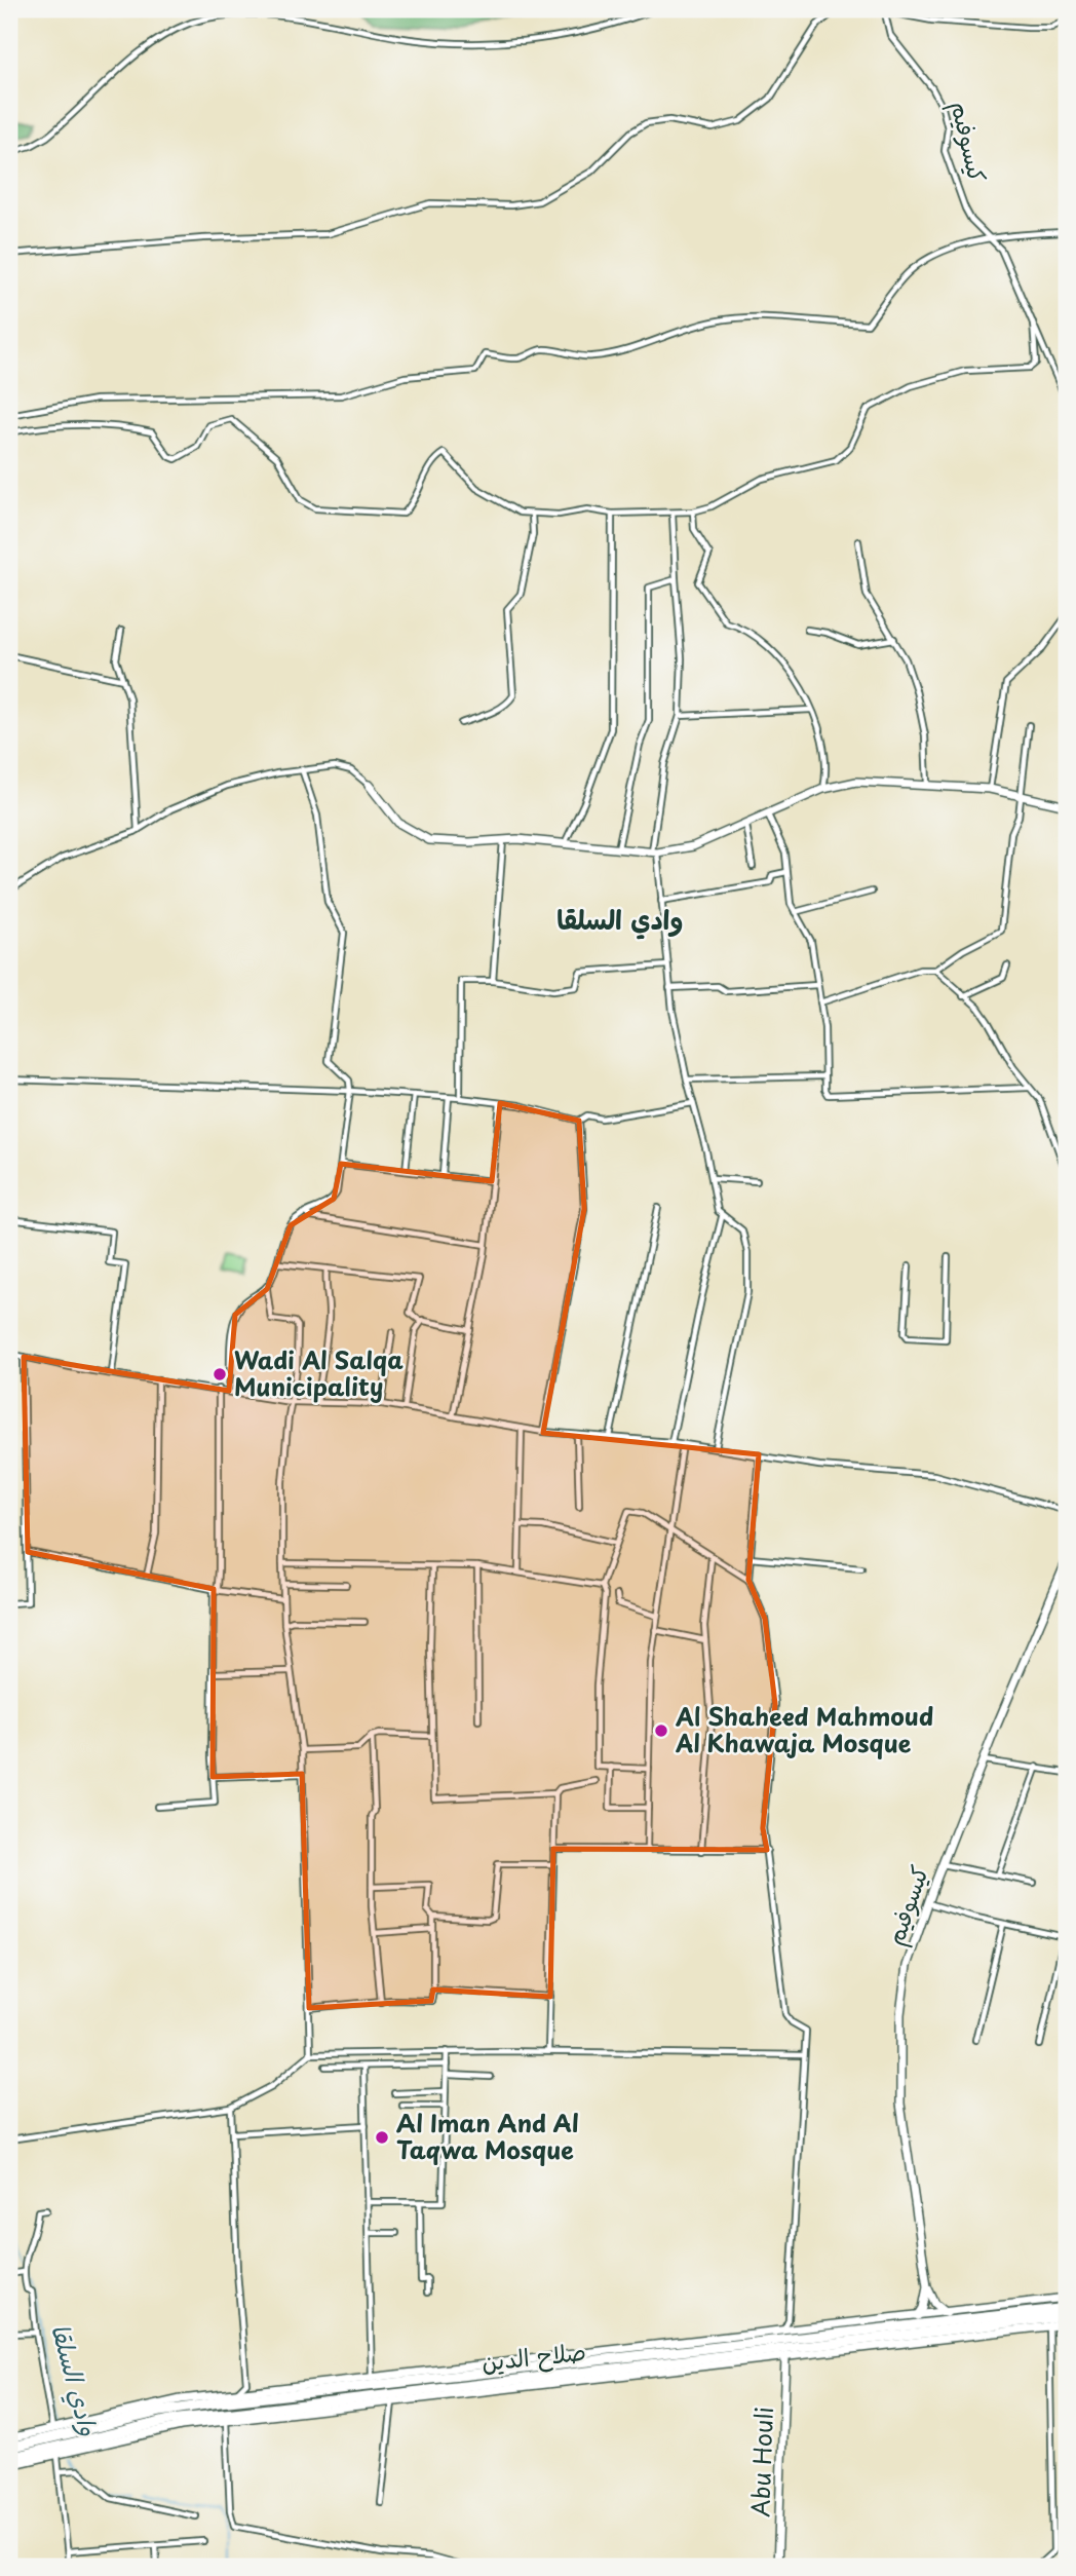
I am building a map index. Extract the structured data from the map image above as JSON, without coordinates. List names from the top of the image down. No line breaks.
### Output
{"streets":{"highway":["صلاح الدين"],"main road":["كيسوفيم","Abu Houli"]},"districts":["وادي السلقا"],"water":["وادي السلقا"],"places":["Wadi Al Salqa Municipality","Al Shaheed Mahmoud Al Khawaja Mosque","Al Iman And Al Taqwa Mosque"]}
